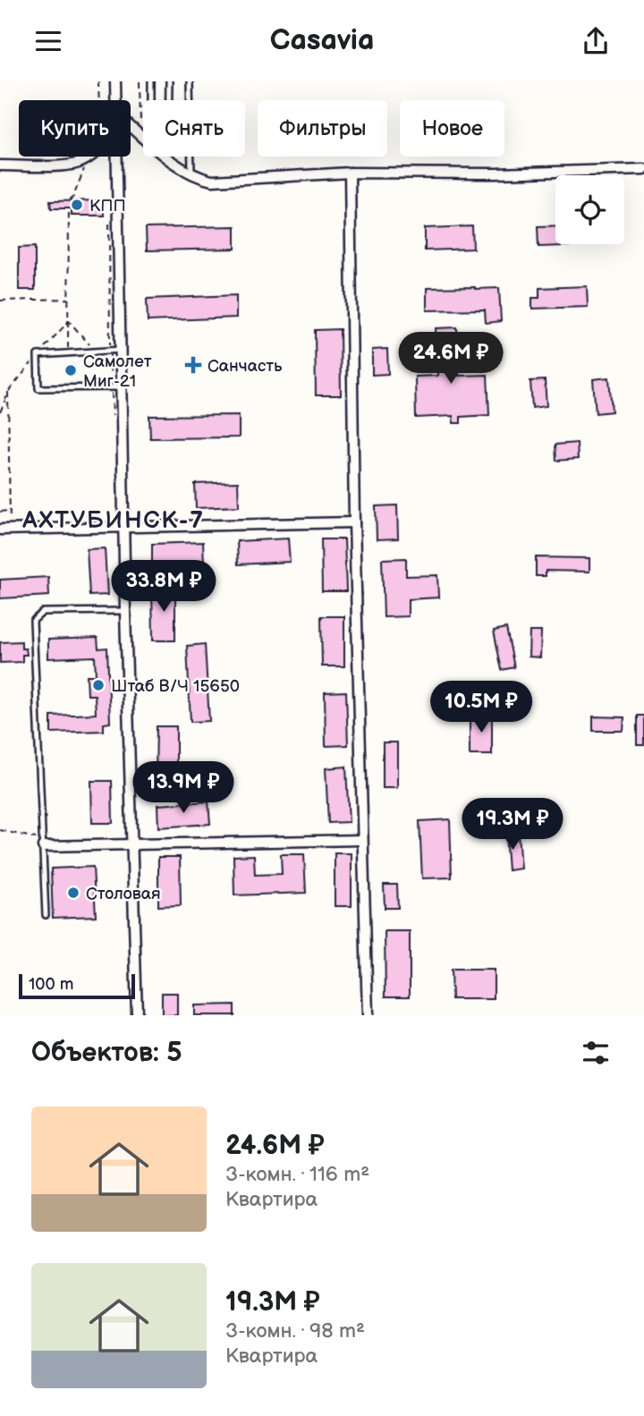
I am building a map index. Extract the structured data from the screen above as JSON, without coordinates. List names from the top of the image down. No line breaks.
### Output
{"districts":["АХТУБИНСК-7"],"places":{"other":["КПП","Самолет Миг-21","Штаб В/Ч 15650","Столовая"],"health":["Санчасть"]},"scale_bar":"100 m","page":{"header":"Casavia","chip":["Купить","Снять","Фильтры","Новое"],"price":["24.6M ₽","33.8M ₽","10.5M ₽","13.9M ₽","19.3M ₽"],"scale":"100 m","heading":"Объектов: 5","list":[{"name":"24.6M ₽","note":"3-комн. · 116 m² · Квартира"},{"name":"19.3M ₽","note":"3-комн. · 98 m² · Квартира"}]}}
